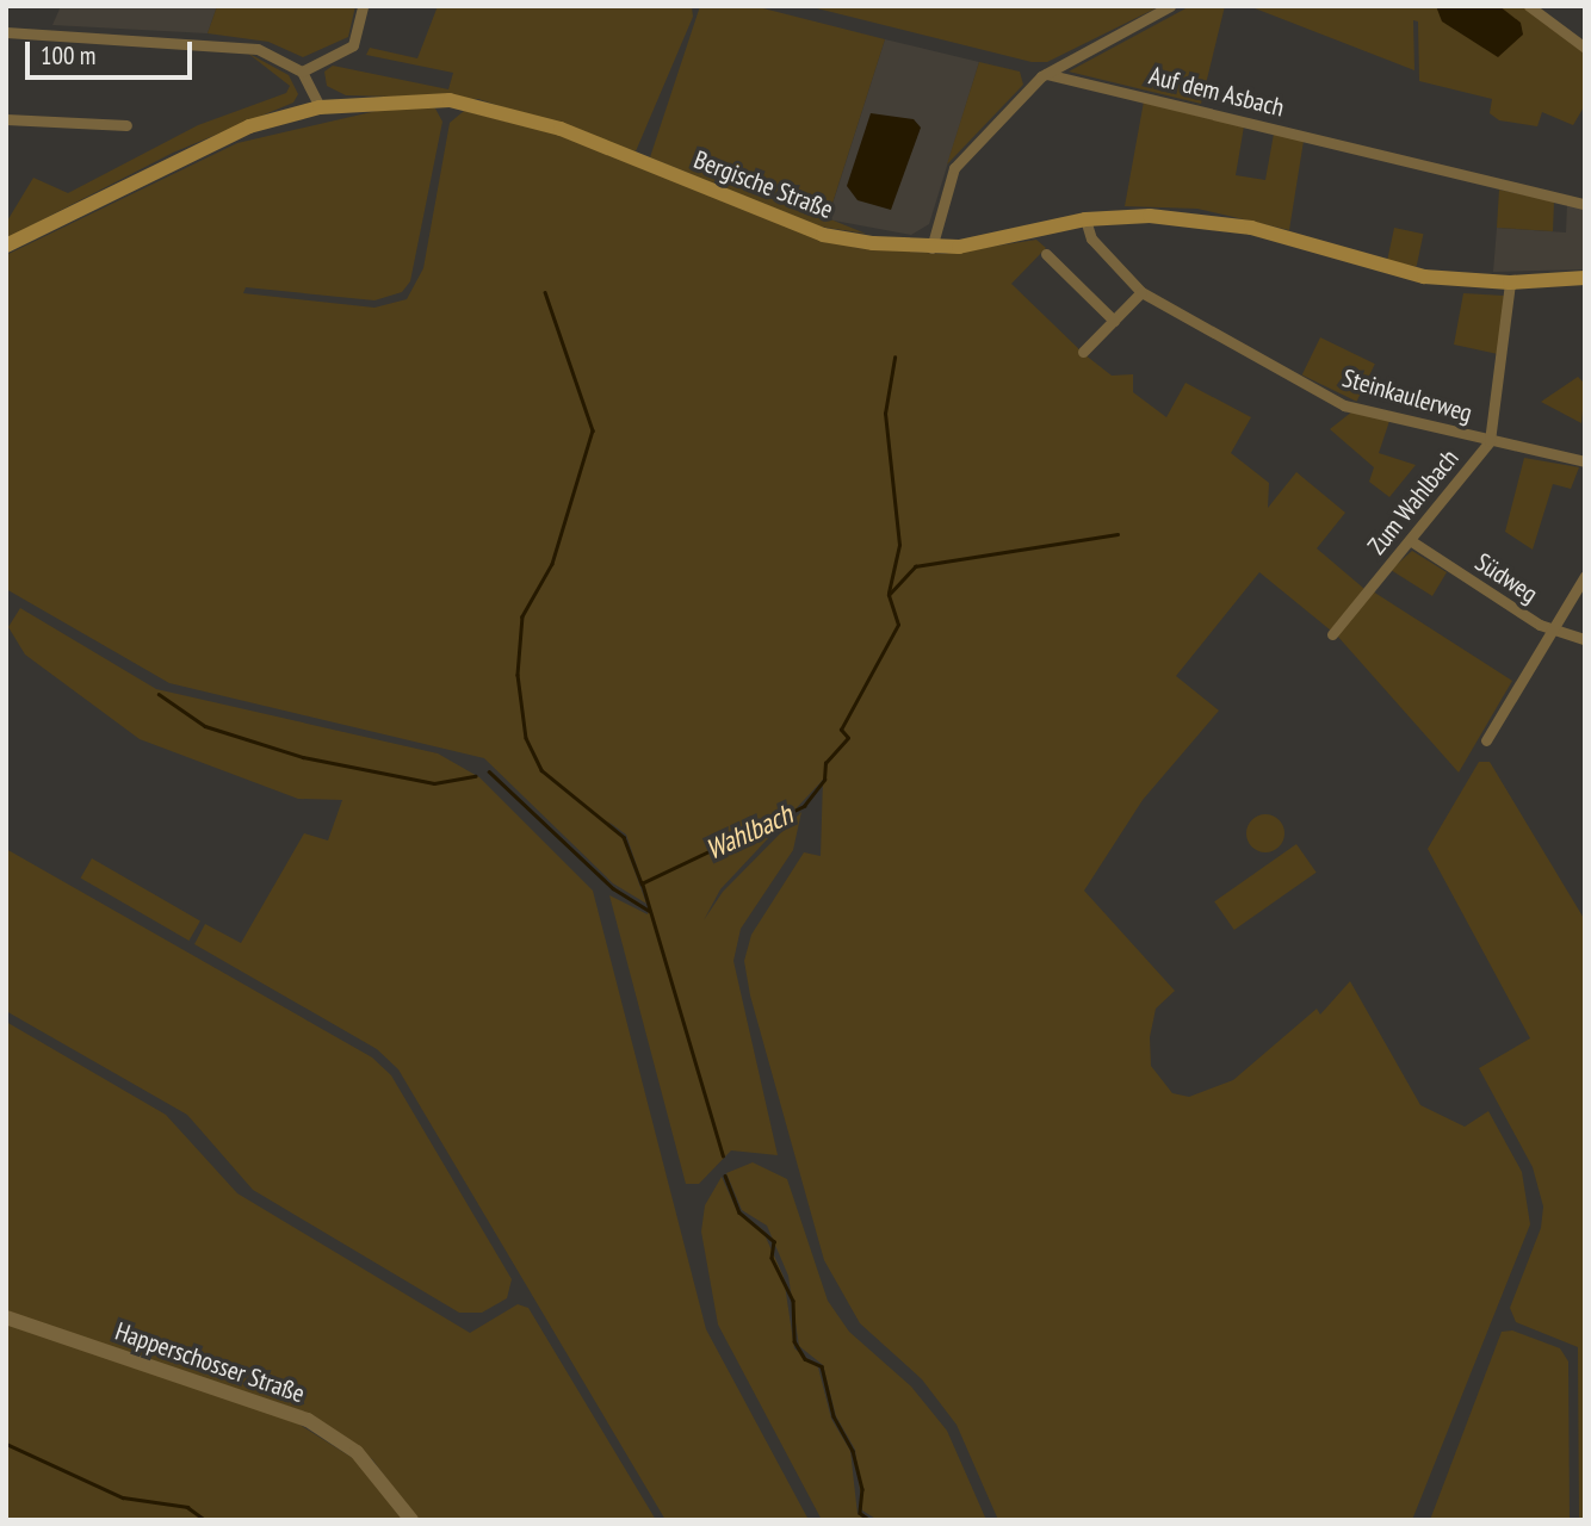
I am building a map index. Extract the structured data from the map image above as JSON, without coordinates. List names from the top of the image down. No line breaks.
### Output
{"streets":{"main road":["Bergische Straße"],"street":["Auf dem Asbach","Steinkaulerweg","Zum Wahlbach","Südweg","Happerschosser Straße"]},"crossings":[["Bergische Straße","Steinkaulerweg"],["Bergische Straße","Zum Wahlbach"],["Steinkaulerweg","Zum Wahlbach"],["Zum Wahlbach","Südweg"]],"water":["Wahlbach"],"scale_bar":"100 m"}
